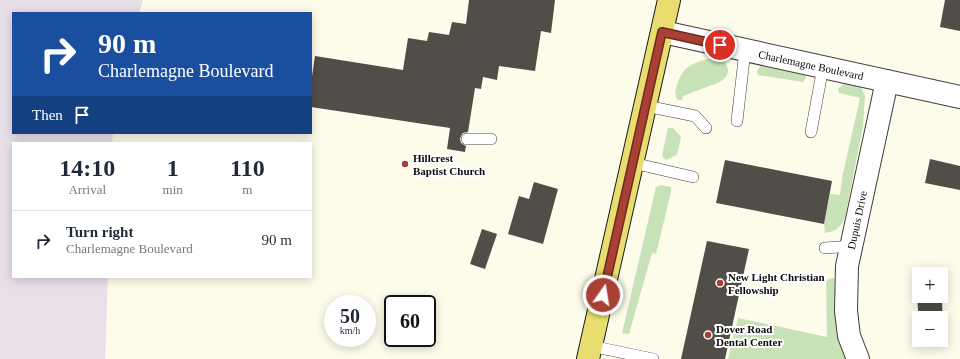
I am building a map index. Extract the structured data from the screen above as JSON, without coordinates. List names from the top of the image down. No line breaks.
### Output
{"streets":{"street":["Charlemagne Boulevard","Dupuis Drive"]},"crossings":[["Charlemagne Boulevard","Dupuis Drive"]],"places":["Hillcrest Baptist Church","New Light Christian Fellowship","Dover Road Dental Center"],"page":{"turn":["90 m","Charlemagne Boulevard"],"then":"Then","eta":["14:10","Arrival","1","min","110","m"],"list":[{"name":"Turn right","note":"Charlemagne Boulevard","value":"90 m"}],"map_buttons":["+","−"],"speed":"50 km/h","limit":"60"}}
